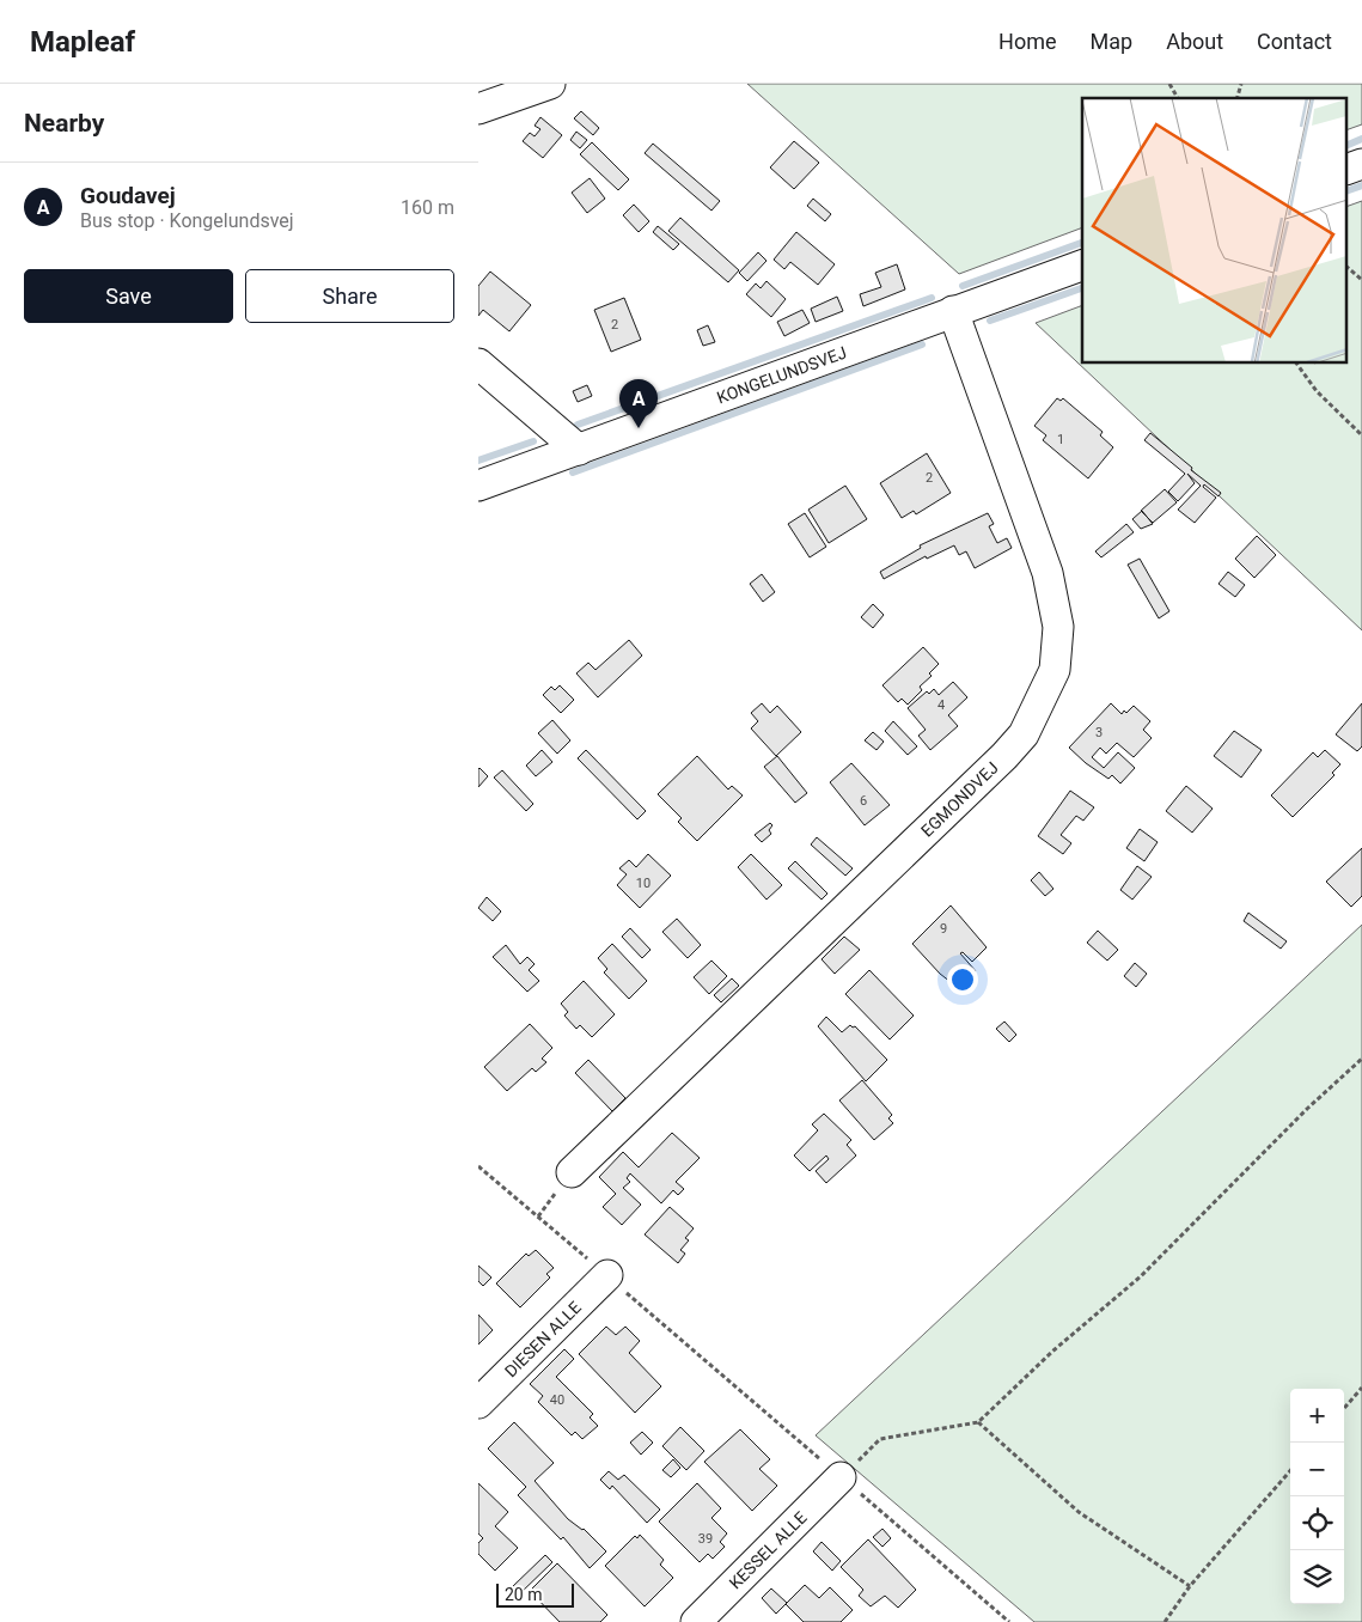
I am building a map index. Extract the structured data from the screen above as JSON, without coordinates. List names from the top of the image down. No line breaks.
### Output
{"streets":{"street":["KONGELUNDSVEJ","EGMONDVEJ","DIESEN ALLE","KESSEL ALLE"]},"crossings":[["KONGELUNDSVEJ","EGMONDVEJ"]],"house_numbers":["2","1","2","4","3","6","10","9","40","39"],"scale_bar":"20 m","page":{"header":"Mapleaf","nav":["Home","Map","About","Contact"],"heading":"Nearby","list":[{"mark":"A","name":"Goudavej","note":"Bus stop · Kongelundsvej","value":"160 m"}],"buttons":["Save","Share"],"pins":"A","map_buttons":["+","−"],"scale":"20 m"}}
